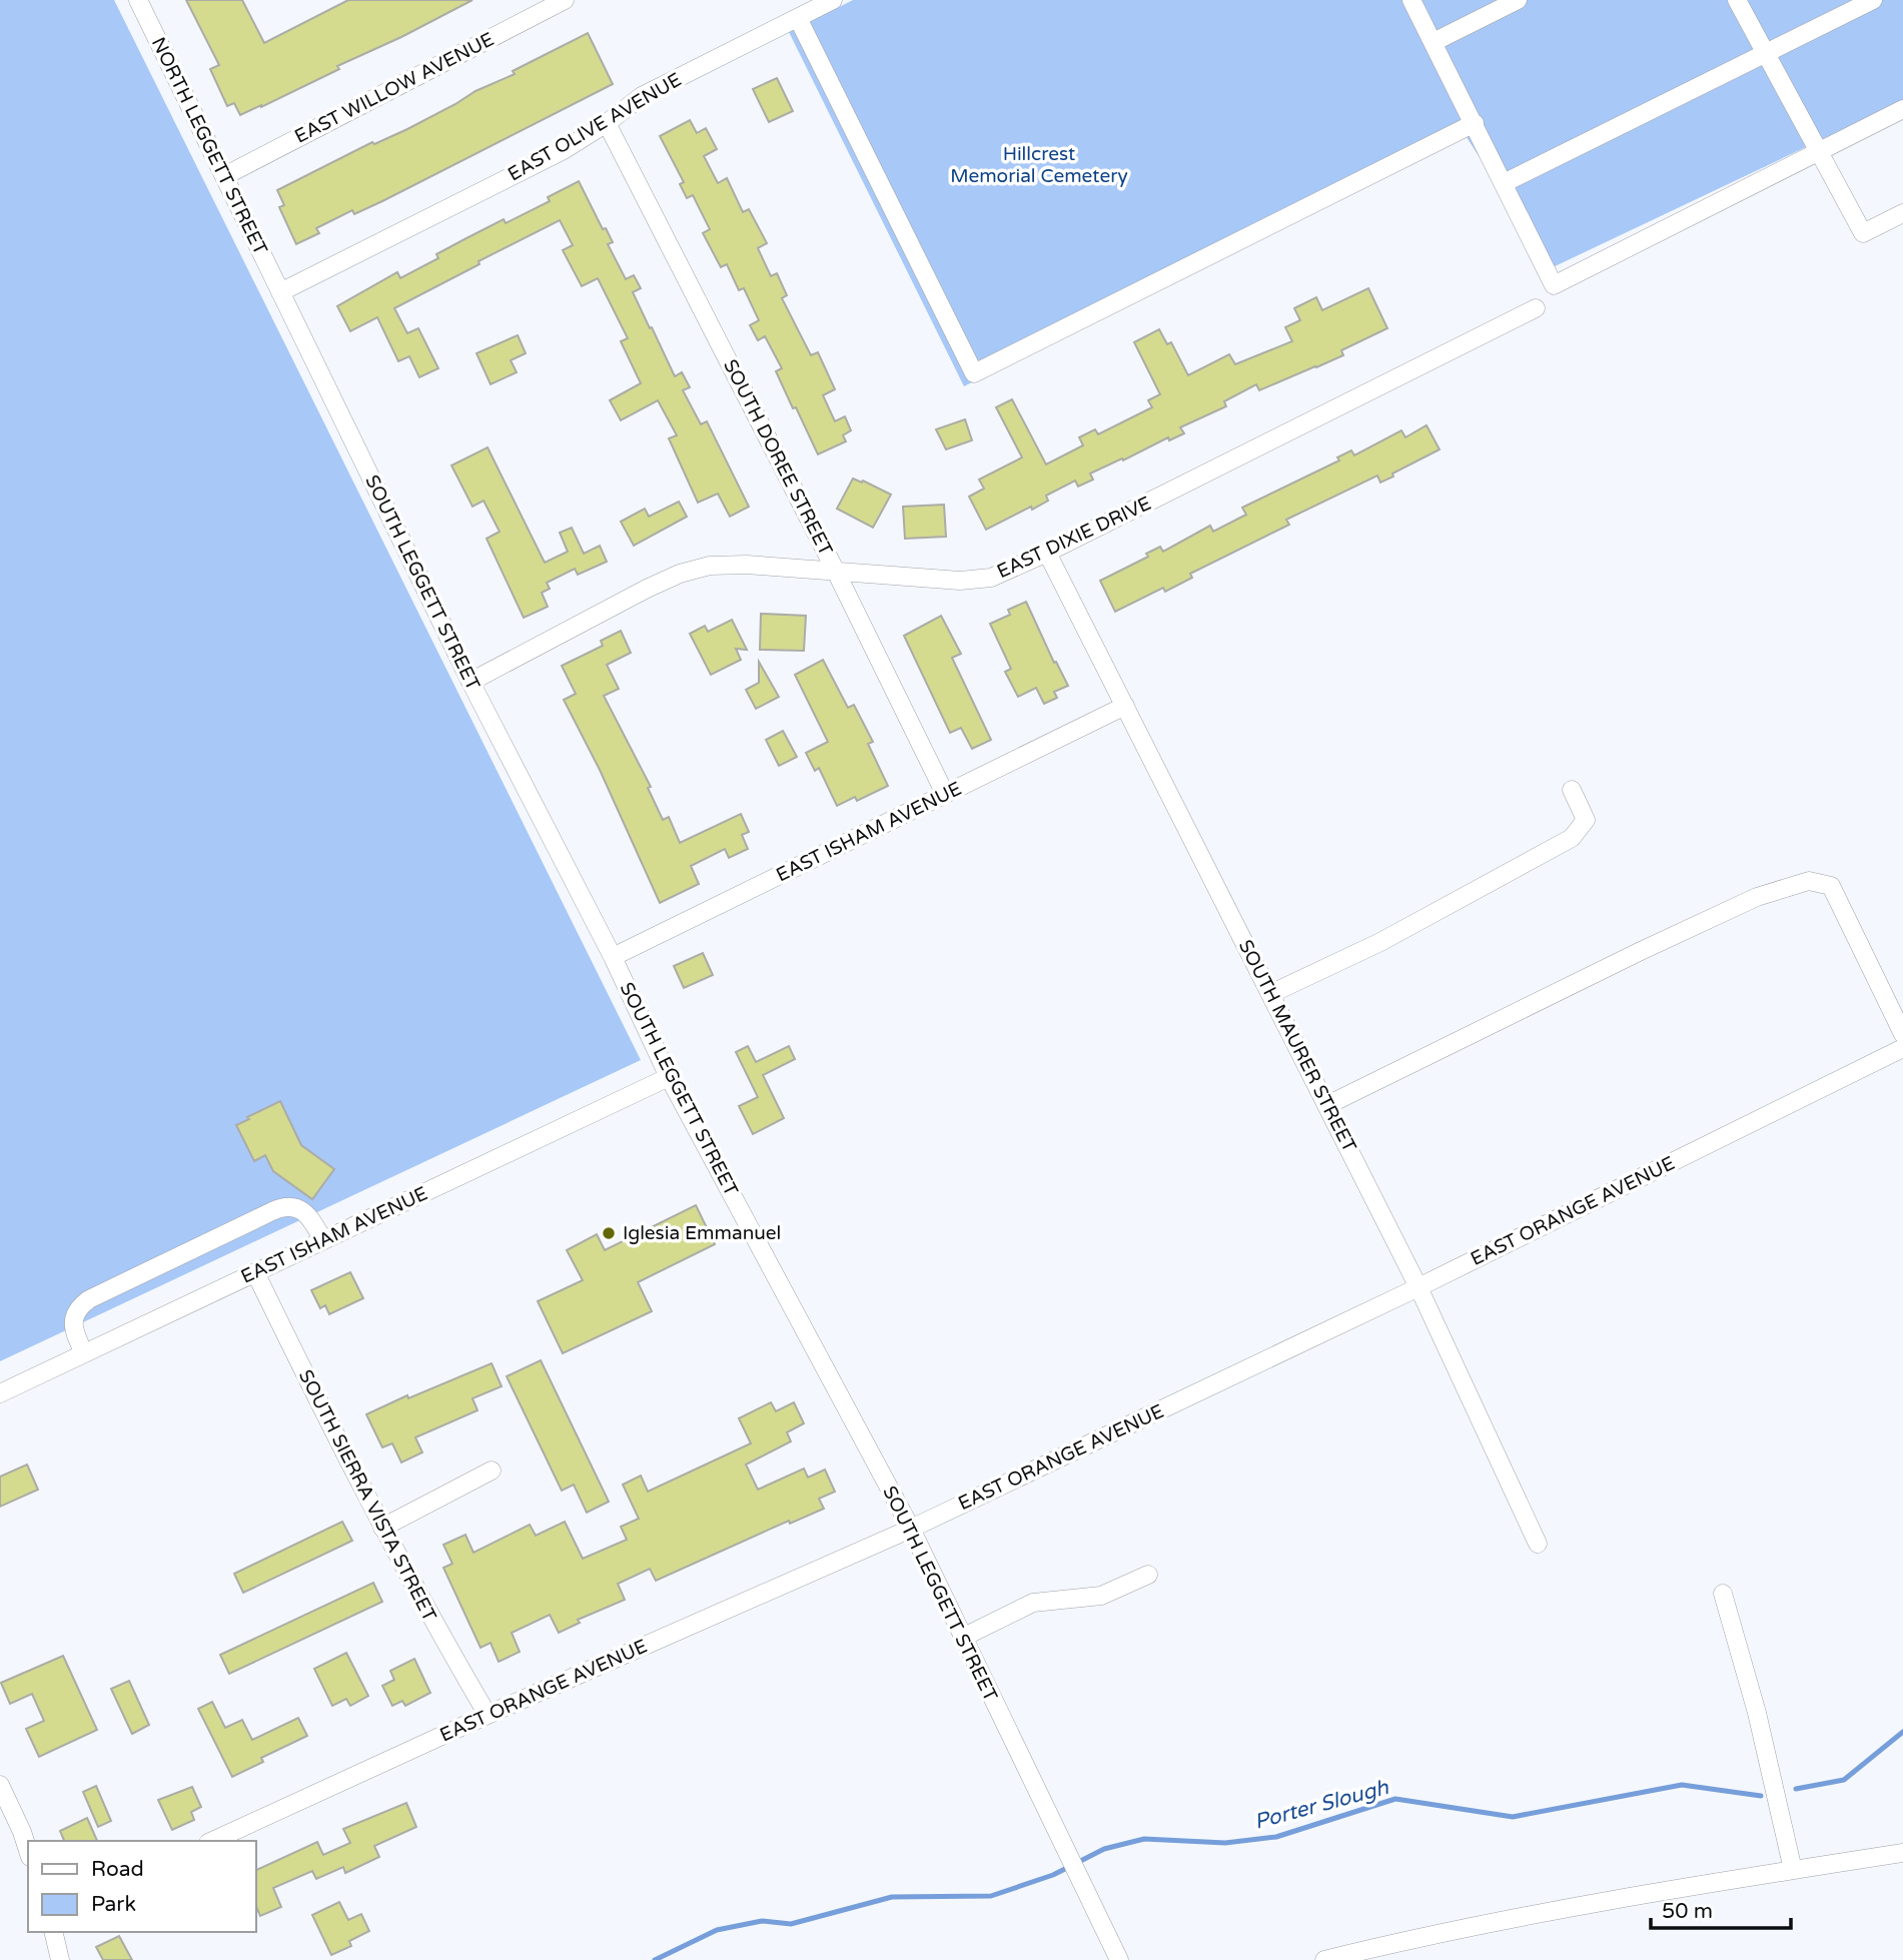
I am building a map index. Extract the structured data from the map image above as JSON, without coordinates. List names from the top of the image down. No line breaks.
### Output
{"streets":{"street":["EAST WILLOW AVENUE","EAST OLIVE AVENUE","NORTH LEGGETT STREET","SOUTH DOREE STREET","EAST DIXIE DRIVE","SOUTH LEGGETT STREET","EAST ISHAM AVENUE","SOUTH MAURER STREET","EAST ORANGE AVENUE","SOUTH SIERRA VISTA STREET"]},"crossings":[["EAST WILLOW AVENUE","NORTH LEGGETT STREET"],["EAST OLIVE AVENUE","NORTH LEGGETT STREET"],["EAST OLIVE AVENUE","SOUTH DOREE STREET"],["EAST OLIVE AVENUE","SOUTH LEGGETT STREET"],["NORTH LEGGETT STREET","SOUTH LEGGETT STREET"],["SOUTH DOREE STREET","EAST DIXIE DRIVE"],["SOUTH DOREE STREET","EAST ISHAM AVENUE"],["EAST DIXIE DRIVE","SOUTH LEGGETT STREET"],["EAST DIXIE DRIVE","SOUTH MAURER STREET"],["SOUTH LEGGETT STREET","EAST ISHAM AVENUE"],["SOUTH LEGGETT STREET","EAST ORANGE AVENUE"],["EAST ISHAM AVENUE","SOUTH MAURER STREET"],["EAST ISHAM AVENUE","SOUTH SIERRA VISTA STREET"],["SOUTH MAURER STREET","EAST ORANGE AVENUE"],["EAST ORANGE AVENUE","SOUTH SIERRA VISTA STREET"]],"water":["Porter Slough"],"parks":["Hillcrest Memorial Cemetery"],"places":["Iglesia Emmanuel"],"legend":["Road","Park"],"scale_bar":"50 m"}
